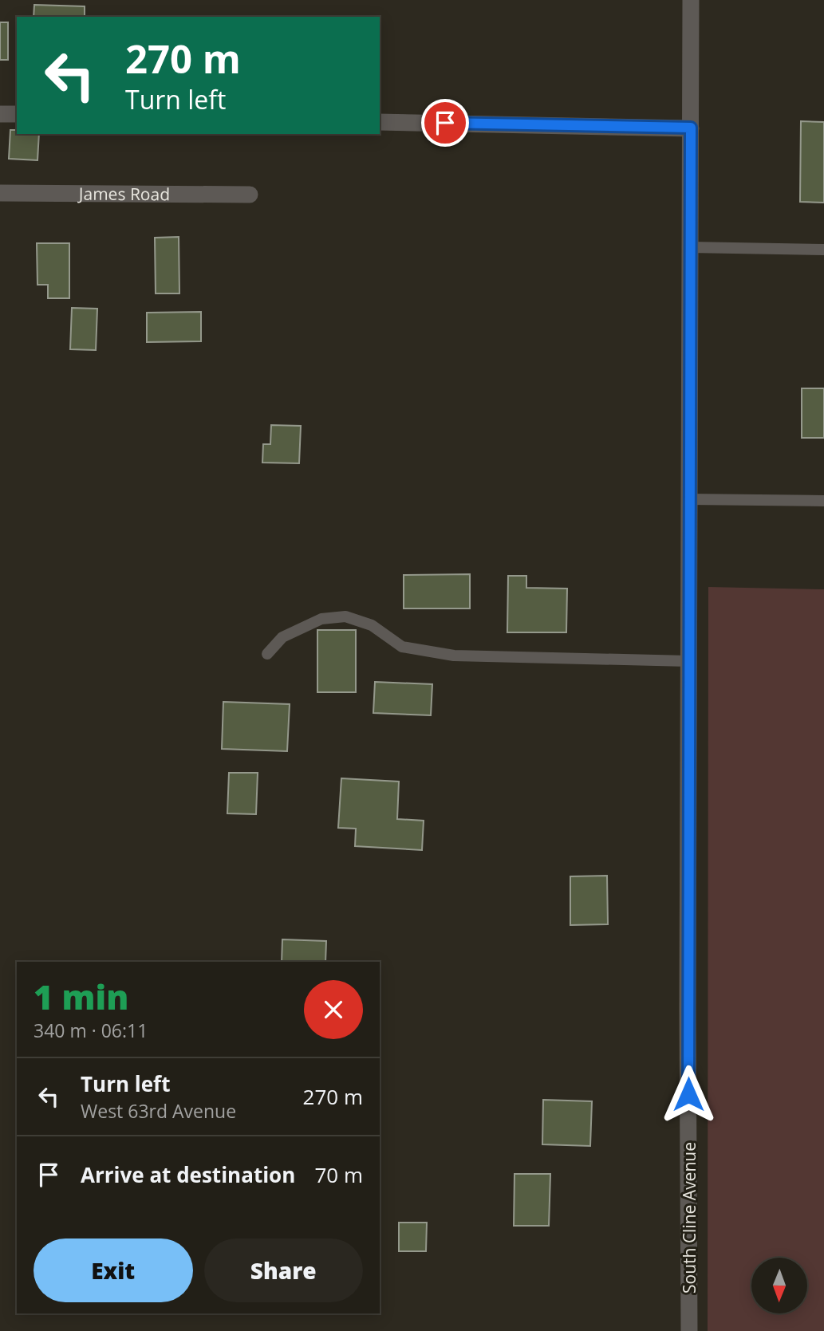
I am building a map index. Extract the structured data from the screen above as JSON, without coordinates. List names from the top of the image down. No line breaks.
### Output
{"streets":{"street":["James Road","South Cline Avenue"]},"north":"bottom","page":{"turn":["270 m","Turn left"],"heading":["1 min","340 m · 06:11"],"list":[{"name":"Turn left","note":"West 63rd Avenue","value":"270 m"},{"name":"Arrive at destination","value":"70 m"}],"buttons":["Exit","Share"]}}
